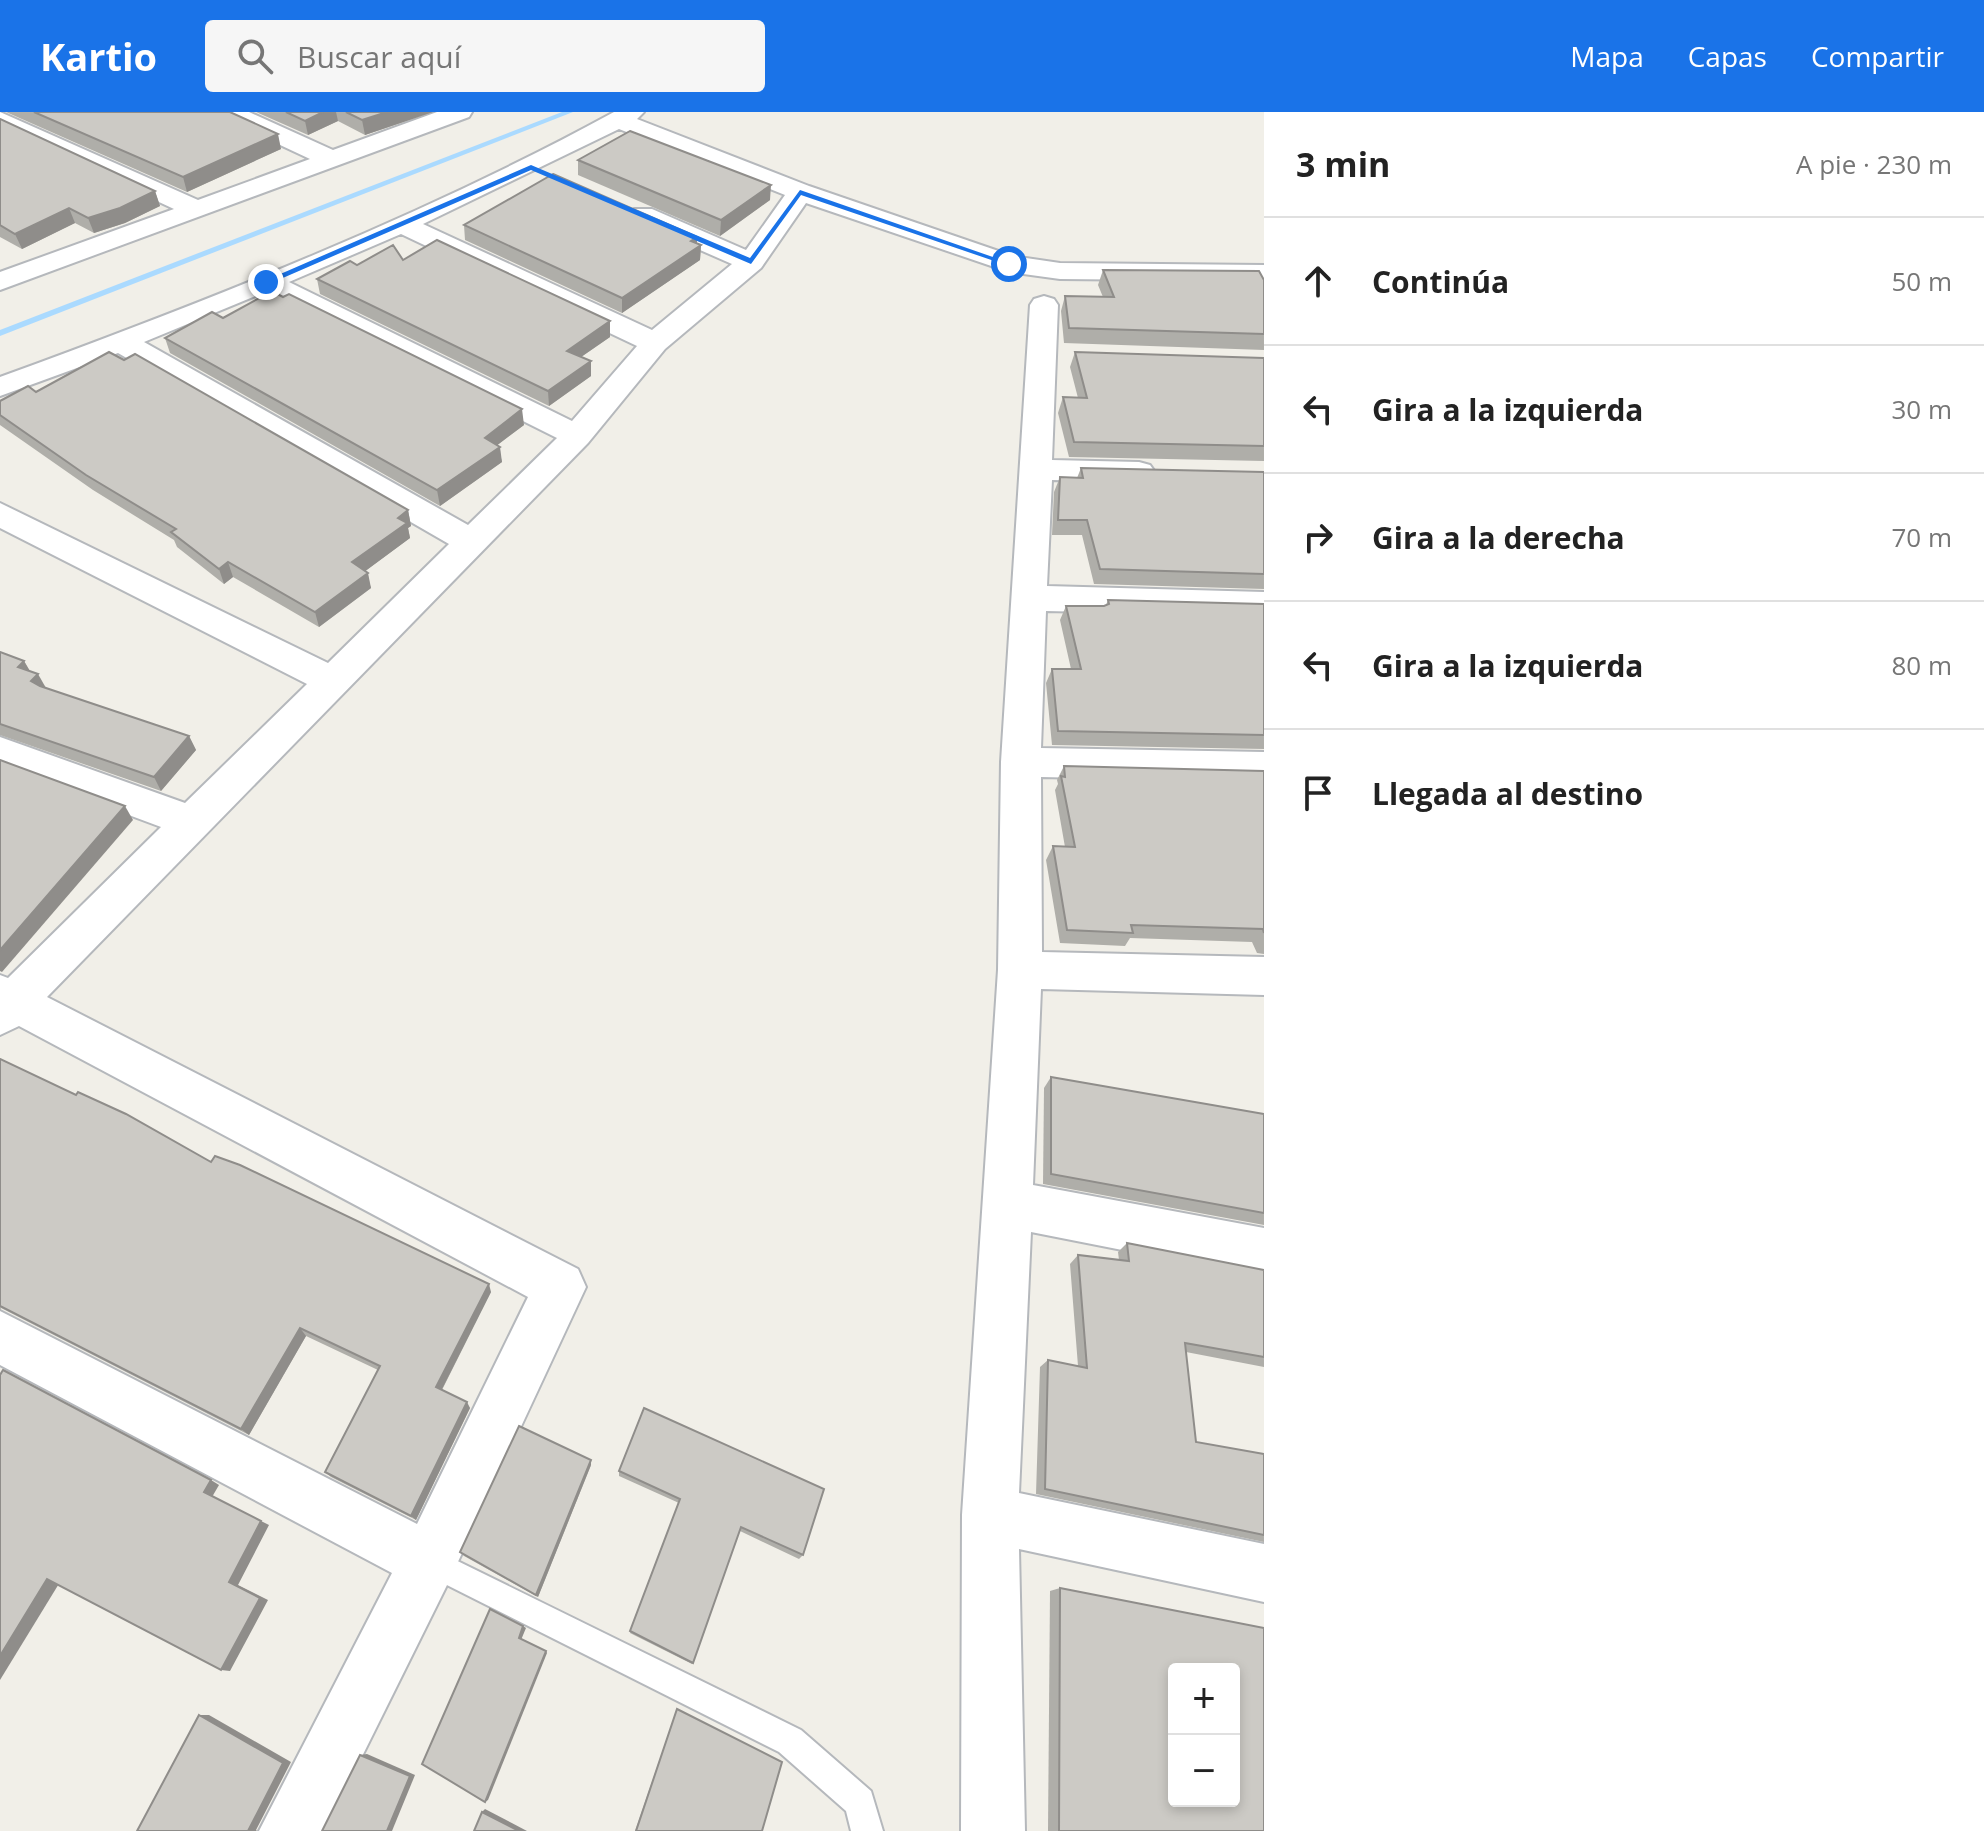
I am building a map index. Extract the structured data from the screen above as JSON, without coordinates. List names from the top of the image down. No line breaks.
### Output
{"page":{"header":"Kartio","search":"Buscar aquí","nav":["Mapa","Capas","Compartir"],"heading":["3 min","A pie · 230 m"],"list":[["Continúa","50 m"],["Gira a la izquierda","30 m"],["Gira a la derecha","70 m"],["Gira a la izquierda","80 m"],"Llegada al destino"],"map_buttons":["+","−"]}}
